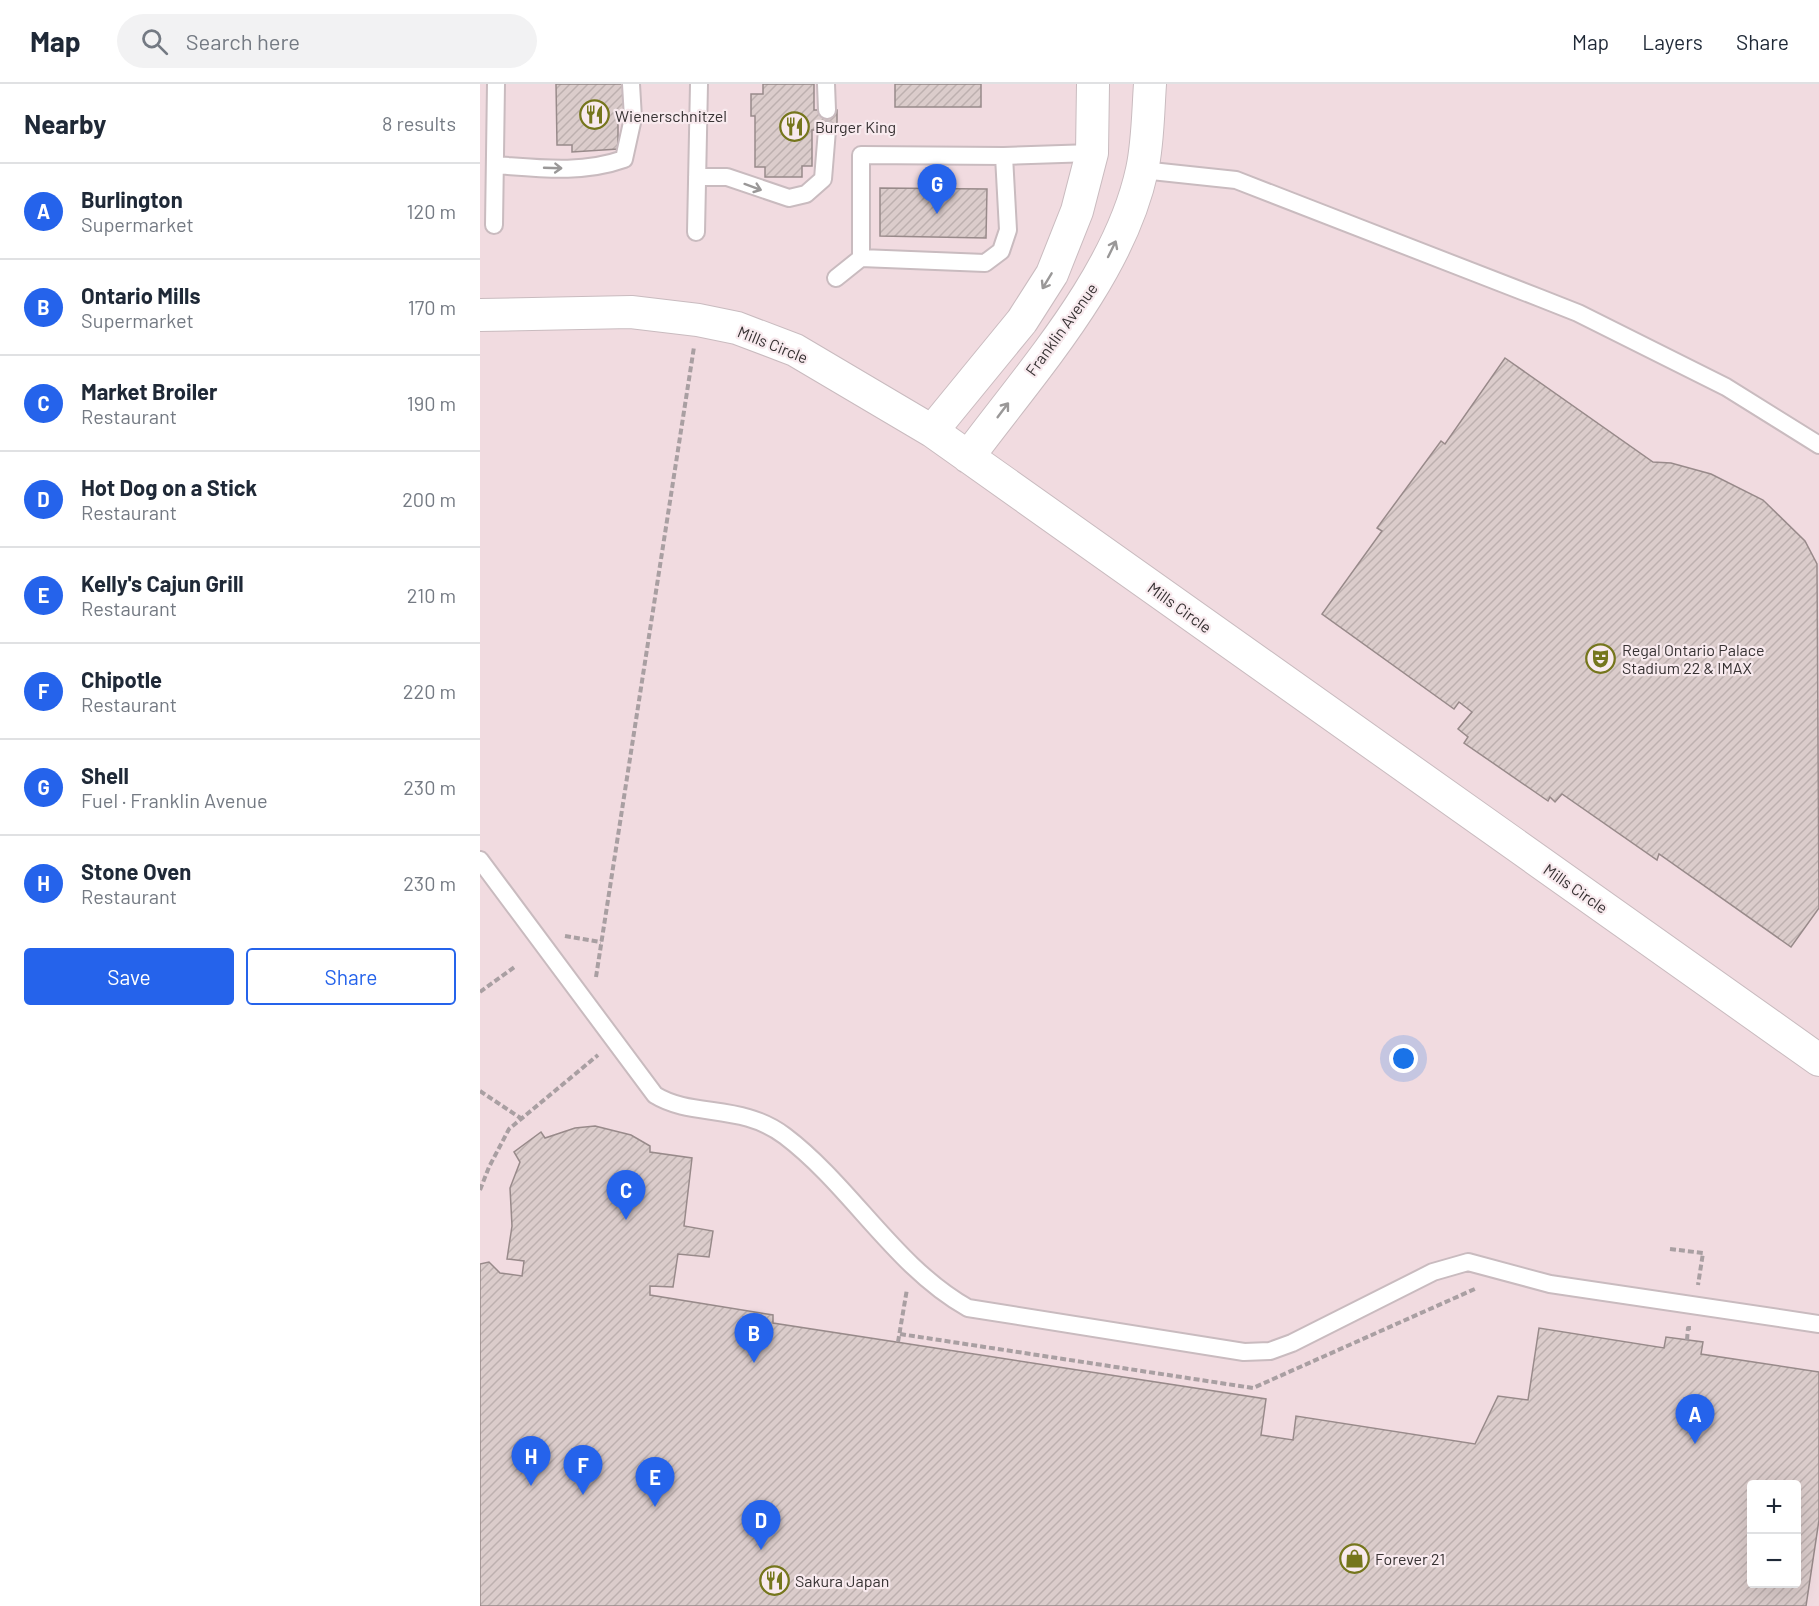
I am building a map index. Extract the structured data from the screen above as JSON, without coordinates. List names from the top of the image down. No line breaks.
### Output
{"streets":{"street":["Franklin Avenue","Mills Circle"]},"crossings":[["Franklin Avenue","Mills Circle"]],"places":{"restaurant":["Wienerschnitzel","Burger King","Sakura Japan"],"theatre":["Regal Ontario Palace Stadium 22 & IMAX"],"shop":["Forever 21"]},"page":{"header":"Map","search":"Search here","nav":["Map","Layers","Share"],"heading":["Nearby","8 results"],"list":[{"mark":"A","name":"Burlington","note":"Supermarket","value":"120 m"},{"mark":"B","name":"Ontario Mills","note":"Supermarket","value":"170 m"},{"mark":"C","name":"Market Broiler","note":"Restaurant","value":"190 m"},{"mark":"D","name":"Hot Dog on a Stick","note":"Restaurant","value":"200 m"},{"mark":"E","name":"Kelly's Cajun Grill","note":"Restaurant","value":"210 m"},{"mark":"F","name":"Chipotle","note":"Restaurant","value":"220 m"},{"mark":"G","name":"Shell","note":"Fuel · Franklin Avenue","value":"230 m"},{"mark":"H","name":"Stone Oven","note":"Restaurant","value":"230 m"}],"pins":["G","C","B","A","H","F","E","D"],"buttons":["Save","Share"],"map_buttons":["+","−"]}}
